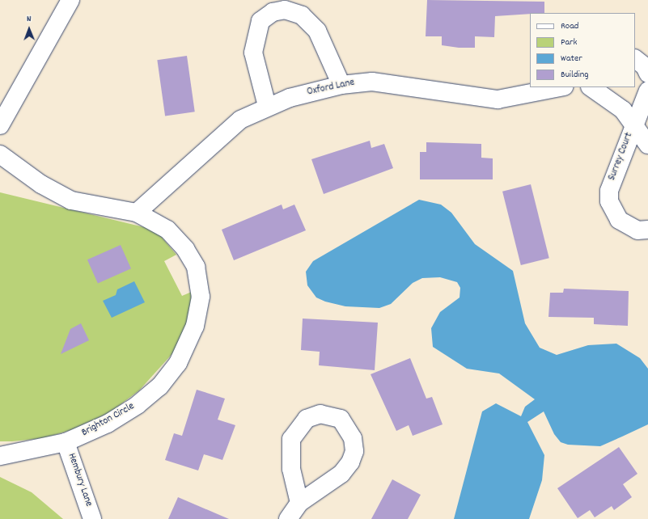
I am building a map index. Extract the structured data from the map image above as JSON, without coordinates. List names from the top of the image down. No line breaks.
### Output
{"streets":{"street":["Oxford Lane","Surrey Court","Brighton Circle","Hembury Lane"]},"crossings":[["Oxford Lane","Brighton Circle"],["Brighton Circle","Hembury Lane"]],"legend":["Road","Park","Water","Building"],"north":"top"}
